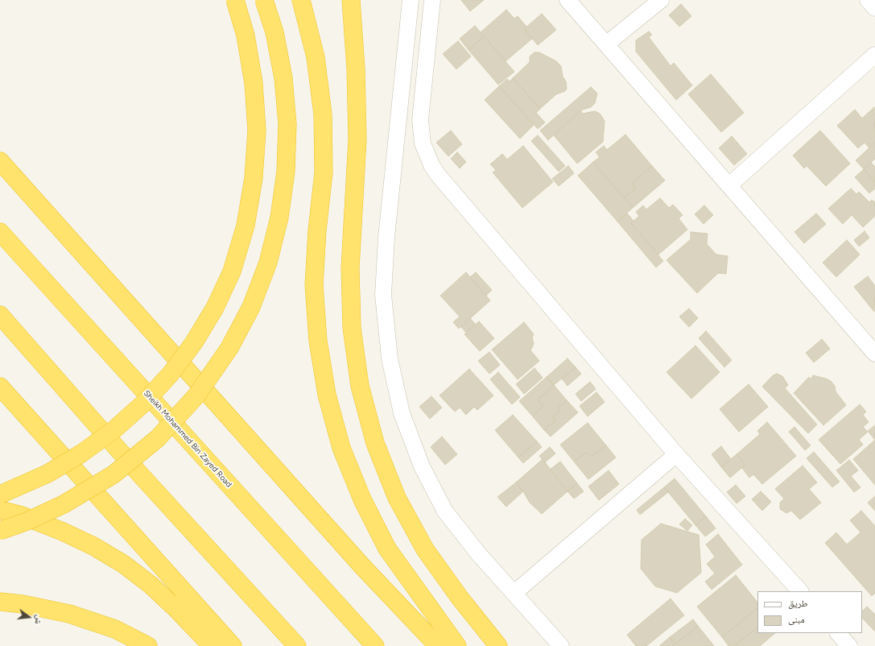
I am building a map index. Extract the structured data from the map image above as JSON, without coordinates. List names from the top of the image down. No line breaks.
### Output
{"streets":{"highway":["Sheikh Mohammed Bin Zayed Road"]},"legend":["طريق","مبنى"],"north":"right"}
